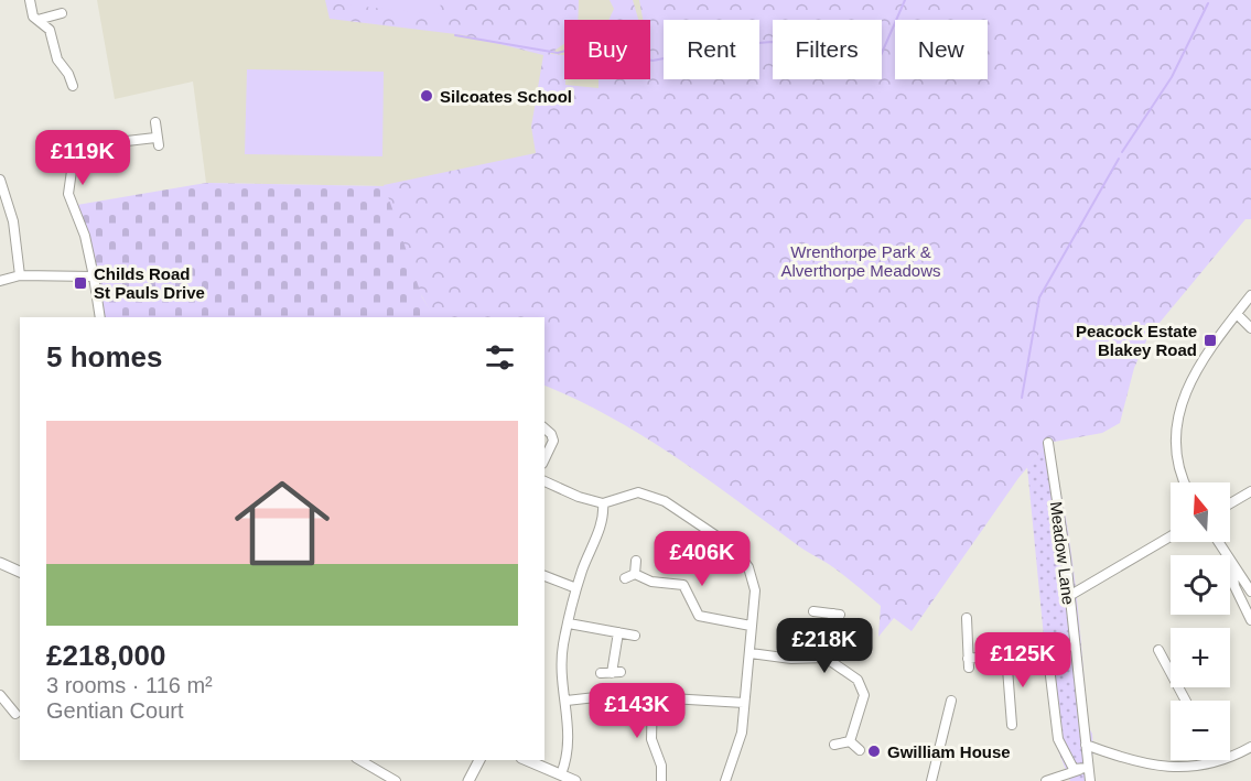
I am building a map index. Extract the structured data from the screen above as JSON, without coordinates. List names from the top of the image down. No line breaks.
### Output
{"streets":{"street":["Meadow Lane"]},"parks":["Wrenthorpe Park & Alverthorpe Meadows"],"places":{"other":["Silcoates School","Gwilliam House"],"transit":["Childs Road St Pauls Drive","Peacock Estate Blakey Road"]},"north":"top","page":{"chip":["Buy","Rent","Filters","New"],"price":["£119K","£406K","£218K","£125K","£143K"],"heading":"5 homes","list":[{"name":"£218,000","note":"3 rooms · 116 m² · Gentian Court"}],"map_buttons":["+","−"]}}
